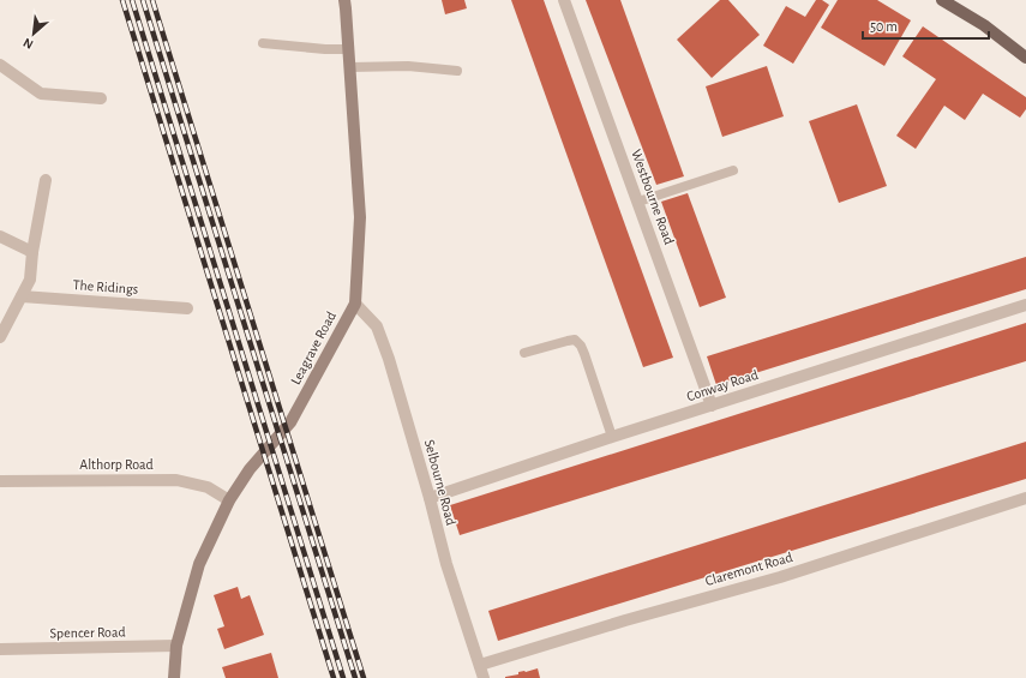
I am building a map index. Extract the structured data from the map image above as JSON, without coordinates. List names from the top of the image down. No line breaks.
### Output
{"streets":{"main road":["Leagrave Road"],"street":["Westbourne Road","The Ridings","Conway Road","Althorp Road","Selbourne Road","Claremont Road","Spencer Road"]},"crossings":[["Westbourne Road","Conway Road"],["Leagrave Road","Althorp Road"],["Leagrave Road","Selbourne Road"],["Leagrave Road","Spencer Road"],["Conway Road","Selbourne Road"],["Selbourne Road","Claremont Road"]],"scale_bar":"50 m","north":"bottom left"}
